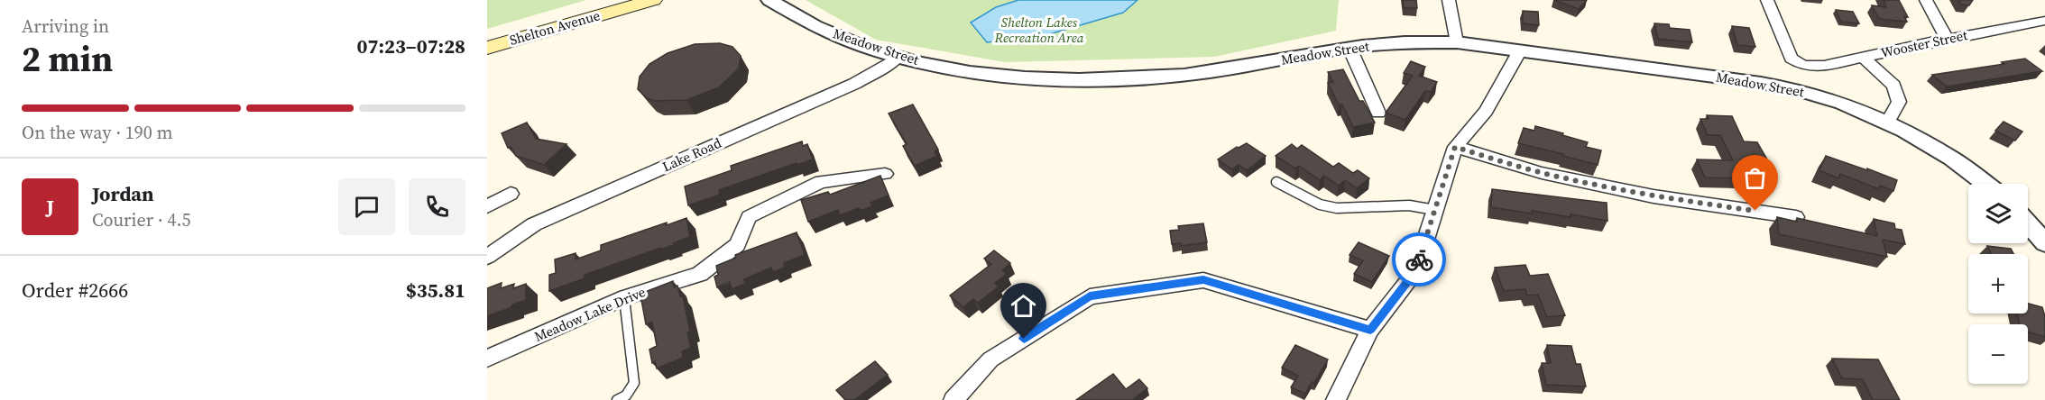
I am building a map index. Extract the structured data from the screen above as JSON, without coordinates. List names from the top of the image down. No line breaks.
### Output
{"streets":{"main road":["Shelton Avenue"],"street":["Wooster Street","Meadow Street","Lake Road","Meadow Lake Drive"]},"crossings":[["Meadow Street","Lake Road"]],"parks":["Shelton Lakes Recreation Area"],"page":{"heading":["2 min","Arriving in","07:23–07:28"],"panel":["Jordan","Courier · 4.5","Order #2666","$35.81"],"bar":"On the way · 190 m","round":"J","map_buttons":["+","−"]}}
